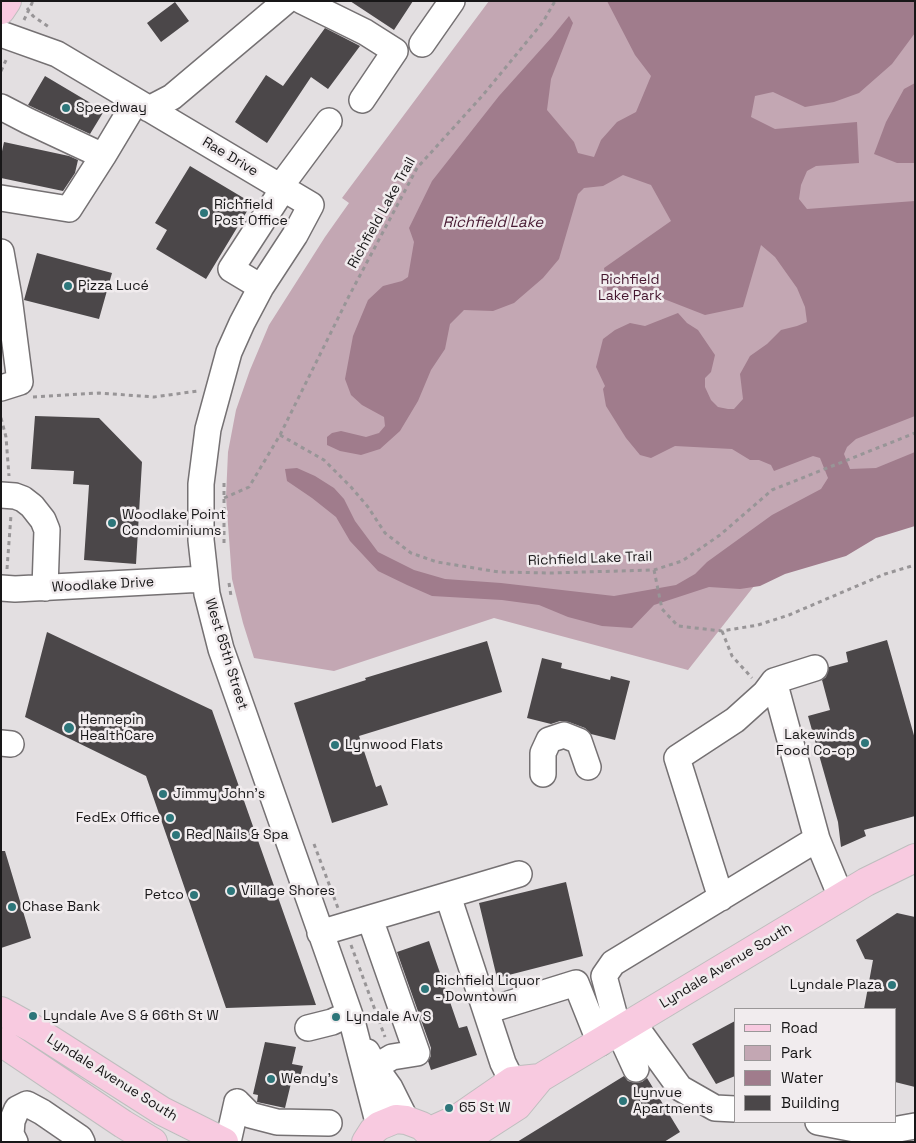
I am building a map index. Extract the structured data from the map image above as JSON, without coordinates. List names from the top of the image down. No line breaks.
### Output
{"streets":{"main road":["Lyndale Avenue South"],"street":["Rae Drive","Woodlake Drive","West 65th Street"],"path":["Richfield Lake Trail"]},"crossings":[["Rae Drive","West 65th Street"],["Woodlake Drive","West 65th Street"],["West 65th Street","Lyndale Avenue South"]],"water":["Richfield Lake"],"parks":["Richfield Lake Park"],"places":["Speedway","Richfield Post Office","Pizza Lucé","Woodlake Point Condominiums","Hennepin HealthCare","Lakewinds Food Co-op","Lynwood Flats","Jimmy John's","FedEx Office","Red Nails & Spa","Village Shores","Petco","Chase Bank","Lyndale Plaza","Richfield Liquor - Downtown","Lyndale Ave S & 66th St W","Lyndale Av S","Wendy's","Lynvue Apartments","65 St W"],"legend":["Road","Park","Water","Building"]}
